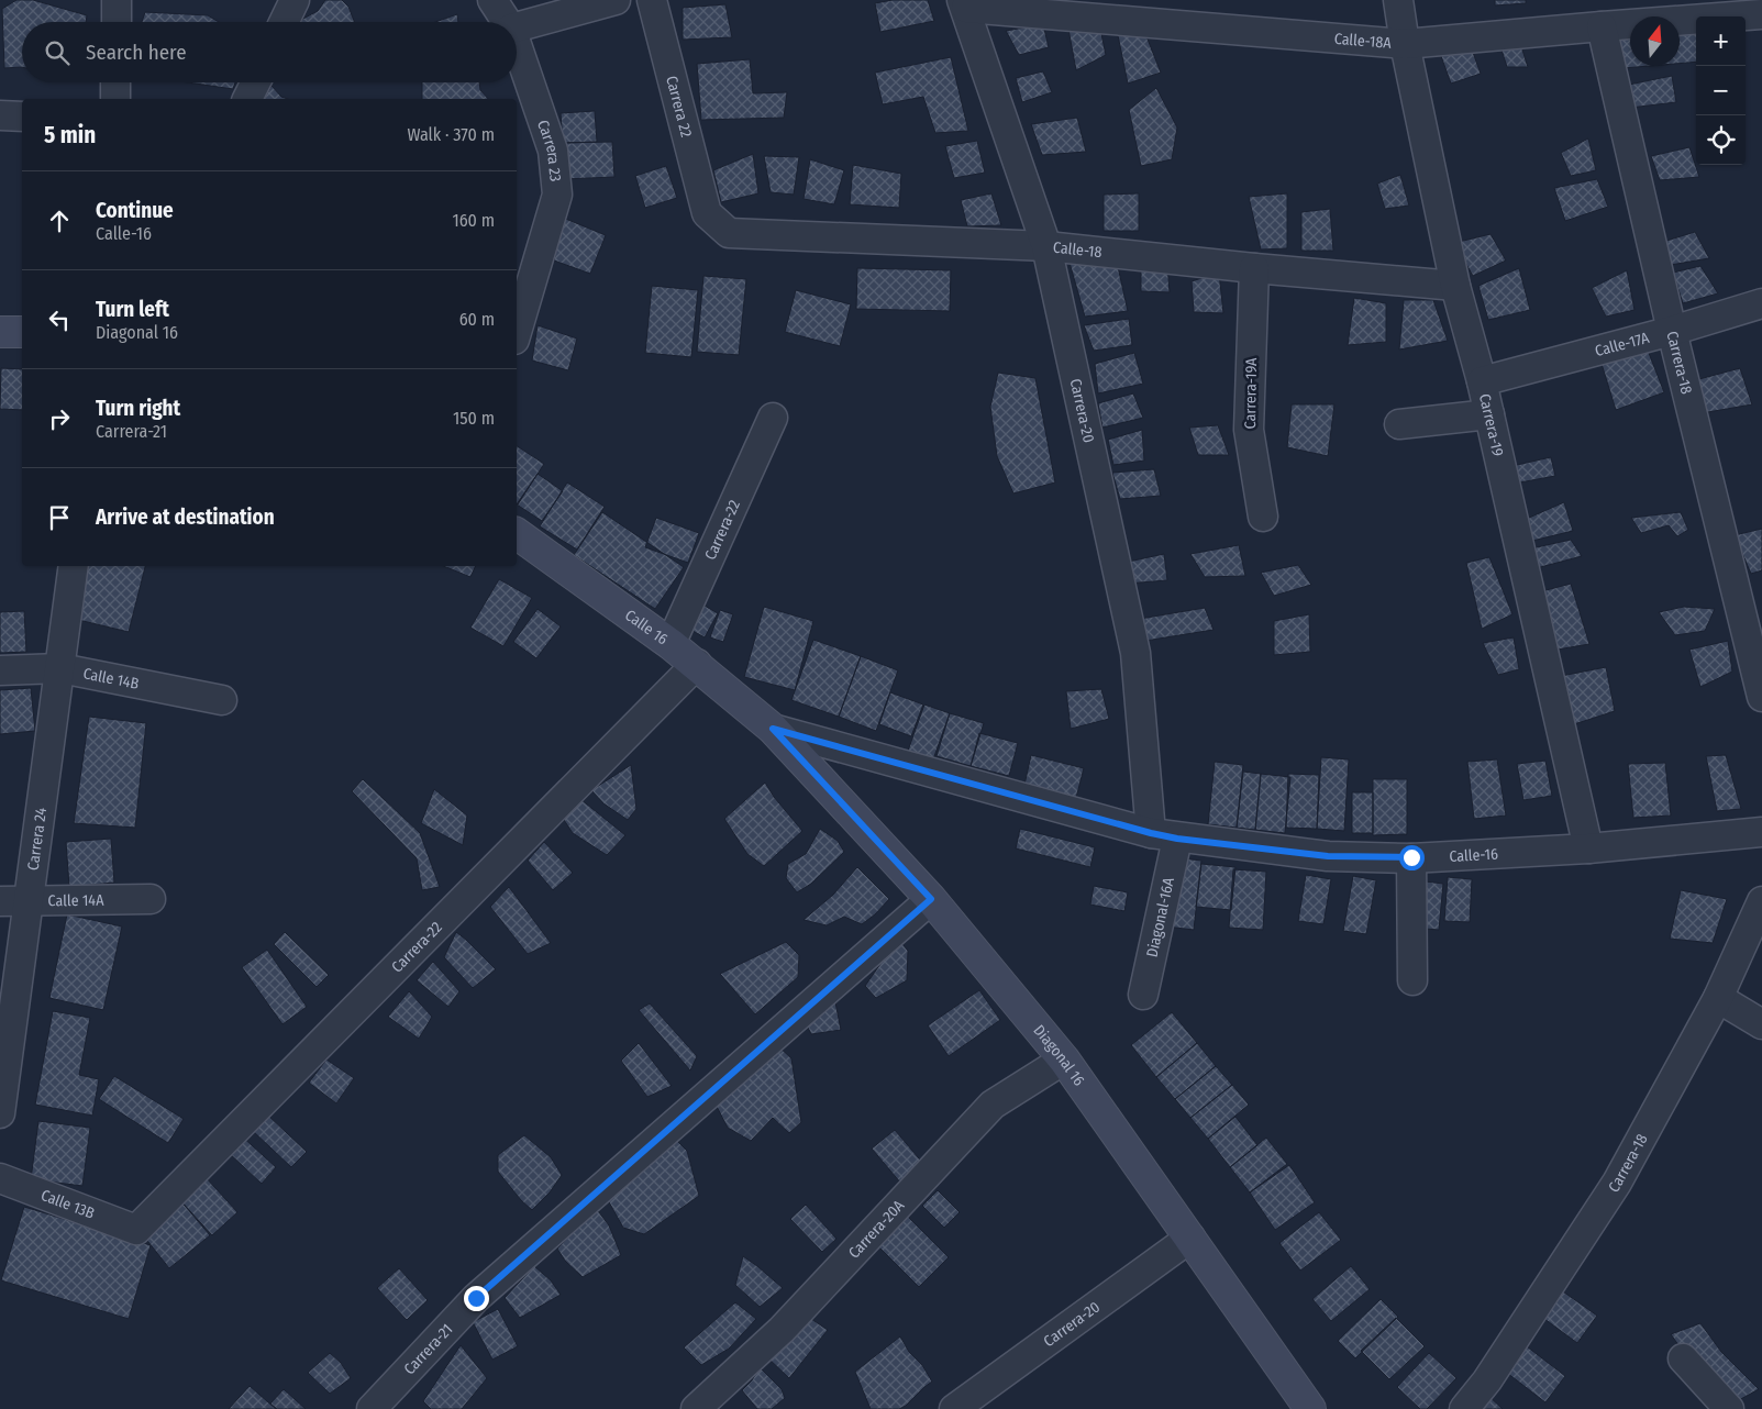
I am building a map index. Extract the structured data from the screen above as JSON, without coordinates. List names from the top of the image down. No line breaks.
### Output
{"streets":{"street":["Calle-18A","Carrera 22","Carrera 23","Calle-18","Calle-17A","Carrera-18","Carrera-19A","Carrera-20","Carrera-19","Carrera-22","Calle 16","Calle 14B","Carrera 24","Calle-16","Calle 14A","Diagonal-16A","Diagonal 16","Calle 13B","Carrera-20A","Carrera-21"]},"crossings":[["Calle-18A","Carrera-18"],["Calle-18A","Carrera-20"],["Calle-18A","Carrera-19"],["Carrera 22","Calle-18"],["Calle-18","Carrera-19A"],["Calle-18","Carrera-20"],["Calle-18","Carrera-19"],["Calle-17A","Carrera-18"],["Calle-17A","Carrera-19"],["Carrera-20","Calle-16"],["Carrera-20","Diagonal-16A"],["Carrera-20","Diagonal 16"],["Carrera-19","Calle-16"],["Carrera-22","Calle 16"],["Carrera-22","Calle 13B"],["Calle 16","Calle-16"],["Calle 16","Diagonal 16"],["Calle 14B","Carrera 24"],["Carrera 24","Calle 14A"],["Calle-16","Diagonal-16A"],["Calle-16","Diagonal 16"],["Diagonal 16","Carrera-20A"],["Diagonal 16","Carrera-21"]],"north":"top","page":{"map_buttons":["+","−"],"search":"Search here","heading":["5 min","Walk · 370 m"],"list":[["Continue","Calle-16","160 m"],["Turn left","Diagonal 16","60 m"],["Turn right","Carrera-21","150 m"],"Arrive at destination"]}}
